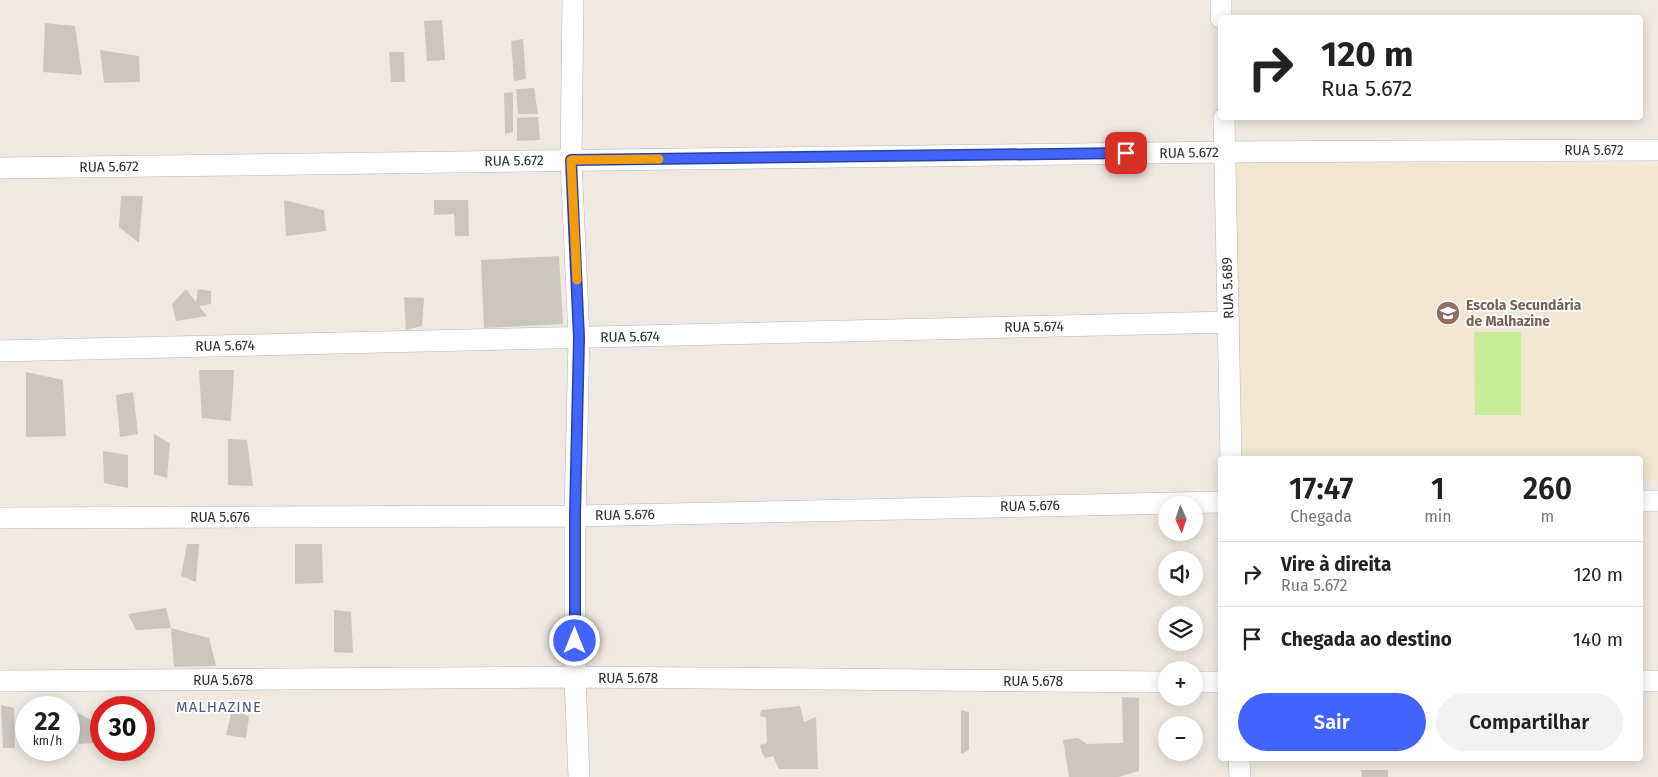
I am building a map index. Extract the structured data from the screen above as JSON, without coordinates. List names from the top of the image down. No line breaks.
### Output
{"streets":{"street":["RUA 5.672","RUA 5.689","RUA 5.674","RUA 5.676","RUA 5.678"]},"crossings":[["RUA 5.672","RUA 5.689"],["RUA 5.689","RUA 5.674"]],"districts":["MALHAZINE"],"places":{"school or university":["Escola Secundária de Malhazine"]},"north":"bottom","page":{"turn":["120 m","Rua 5.672"],"eta":["17:47","Chegada","1","min","260","m"],"map_buttons":["+","−"],"list":[{"name":"Vire à direita","note":"Rua 5.672","value":"120 m"},{"name":"Chegada ao destino","value":"140 m"}],"buttons":["Sair","Compartilhar"],"speed":"22 km/h","limit":"30"}}
